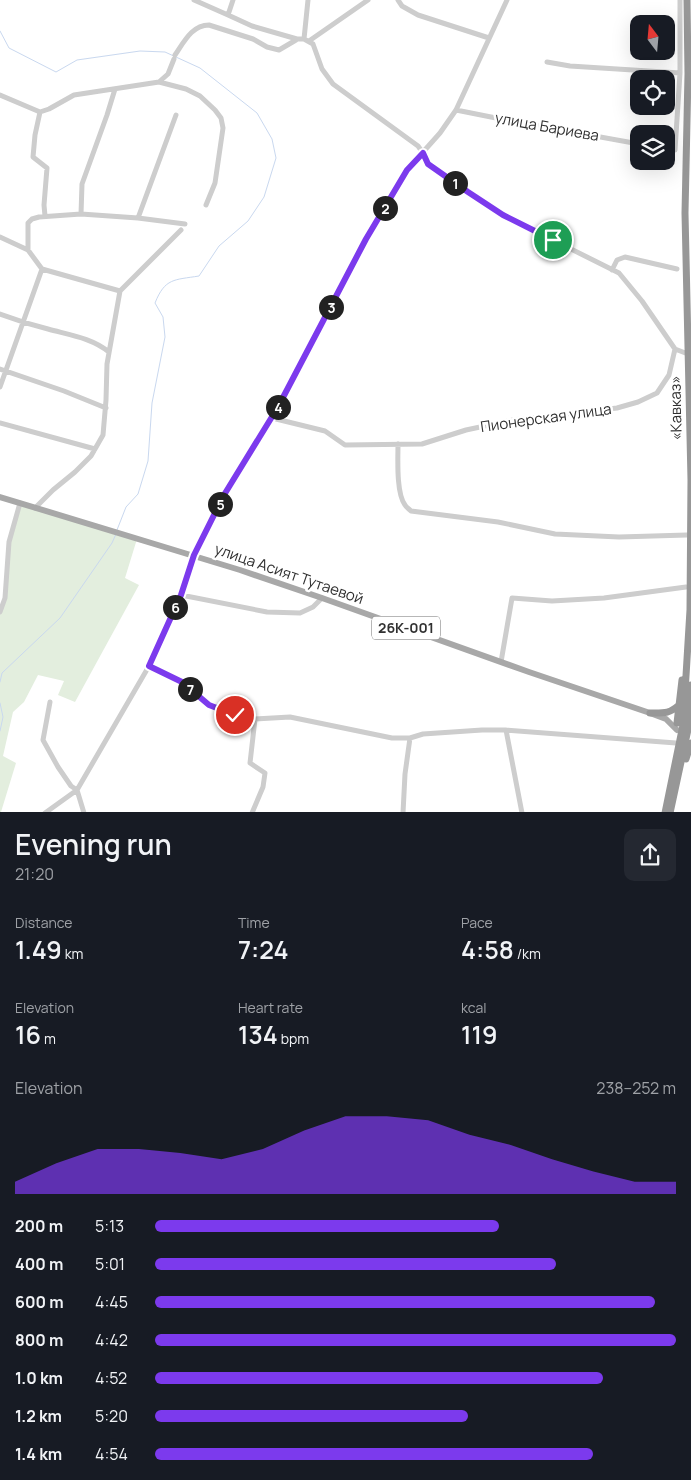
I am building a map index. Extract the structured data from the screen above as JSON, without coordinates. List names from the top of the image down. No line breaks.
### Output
{"streets":{"highway":["«Кавказ»"],"main road":["улица Асият Тутаевой","26К-001"],"street":["улица Бариева","Пионерская улица"]},"crossings":[["«Кавказ»","улица Асият Тутаевой"]],"north":"top","page":{"pins":["1","2","3","4","5","6","7"],"heading":["Evening run","21:20"],"stats":[["Distance","1.49 km"],["Time","7:24"],["Pace","4:58 /km"],["Elevation","16 m"],["Heart rate","134 bpm"],["kcal","119"]],"chart":["Elevation","238–252 m"],"list":[{"name":"200 m","note":"5:13"},{"name":"400 m","note":"5:01"},{"name":"600 m","note":"4:45"},{"name":"800 m","note":"4:42"},{"name":"1.0 km","note":"4:52"},{"name":"1.2 km","note":"5:20"},{"name":"1.4 km","note":"4:54"}]}}
